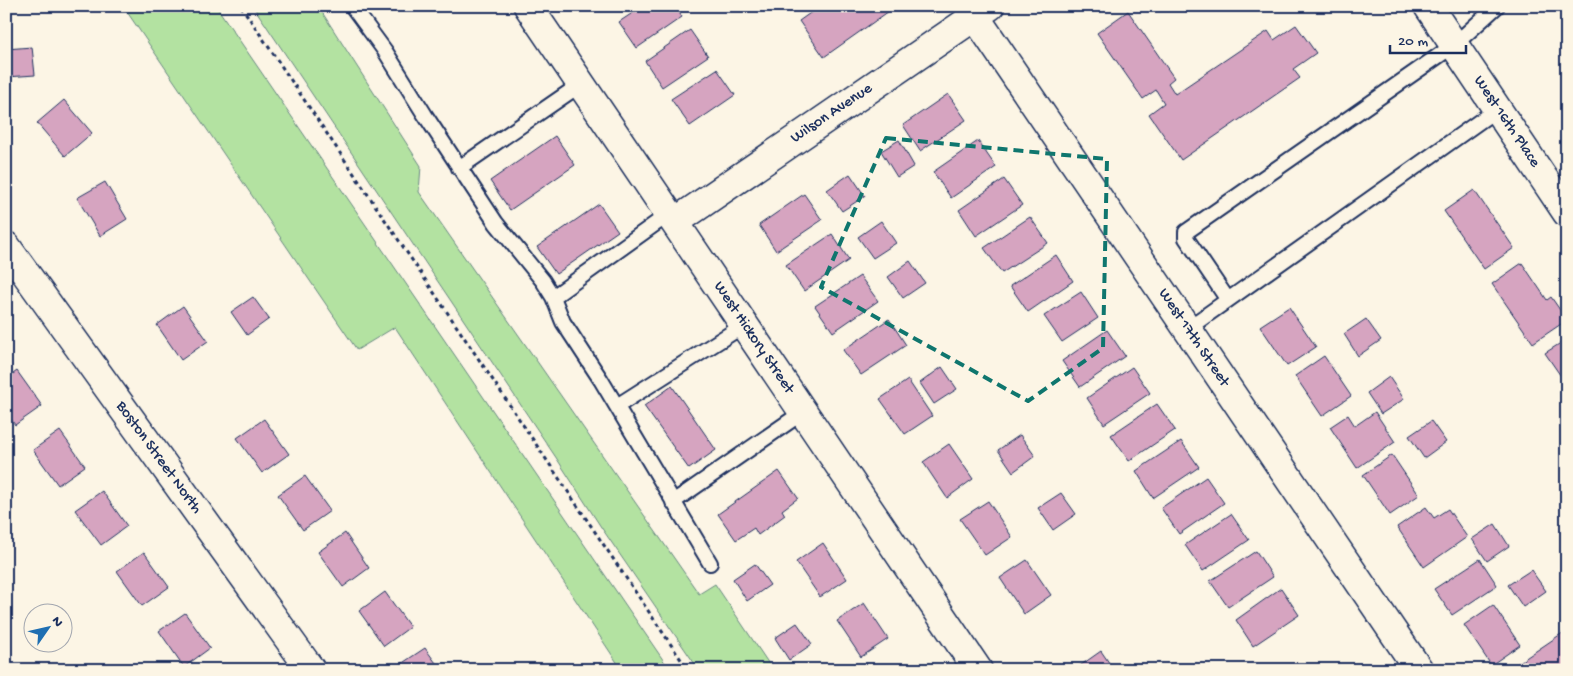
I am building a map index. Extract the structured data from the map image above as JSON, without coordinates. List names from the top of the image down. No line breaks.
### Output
{"streets":{"street":["Wilson Avenue","West 16th Place","West Hickory Street","West 17th Street","Boston Street North"]},"crossings":[["Wilson Avenue","West Hickory Street"],["Wilson Avenue","West 17th Street"]],"scale_bar":"20 m","north":"top right"}
